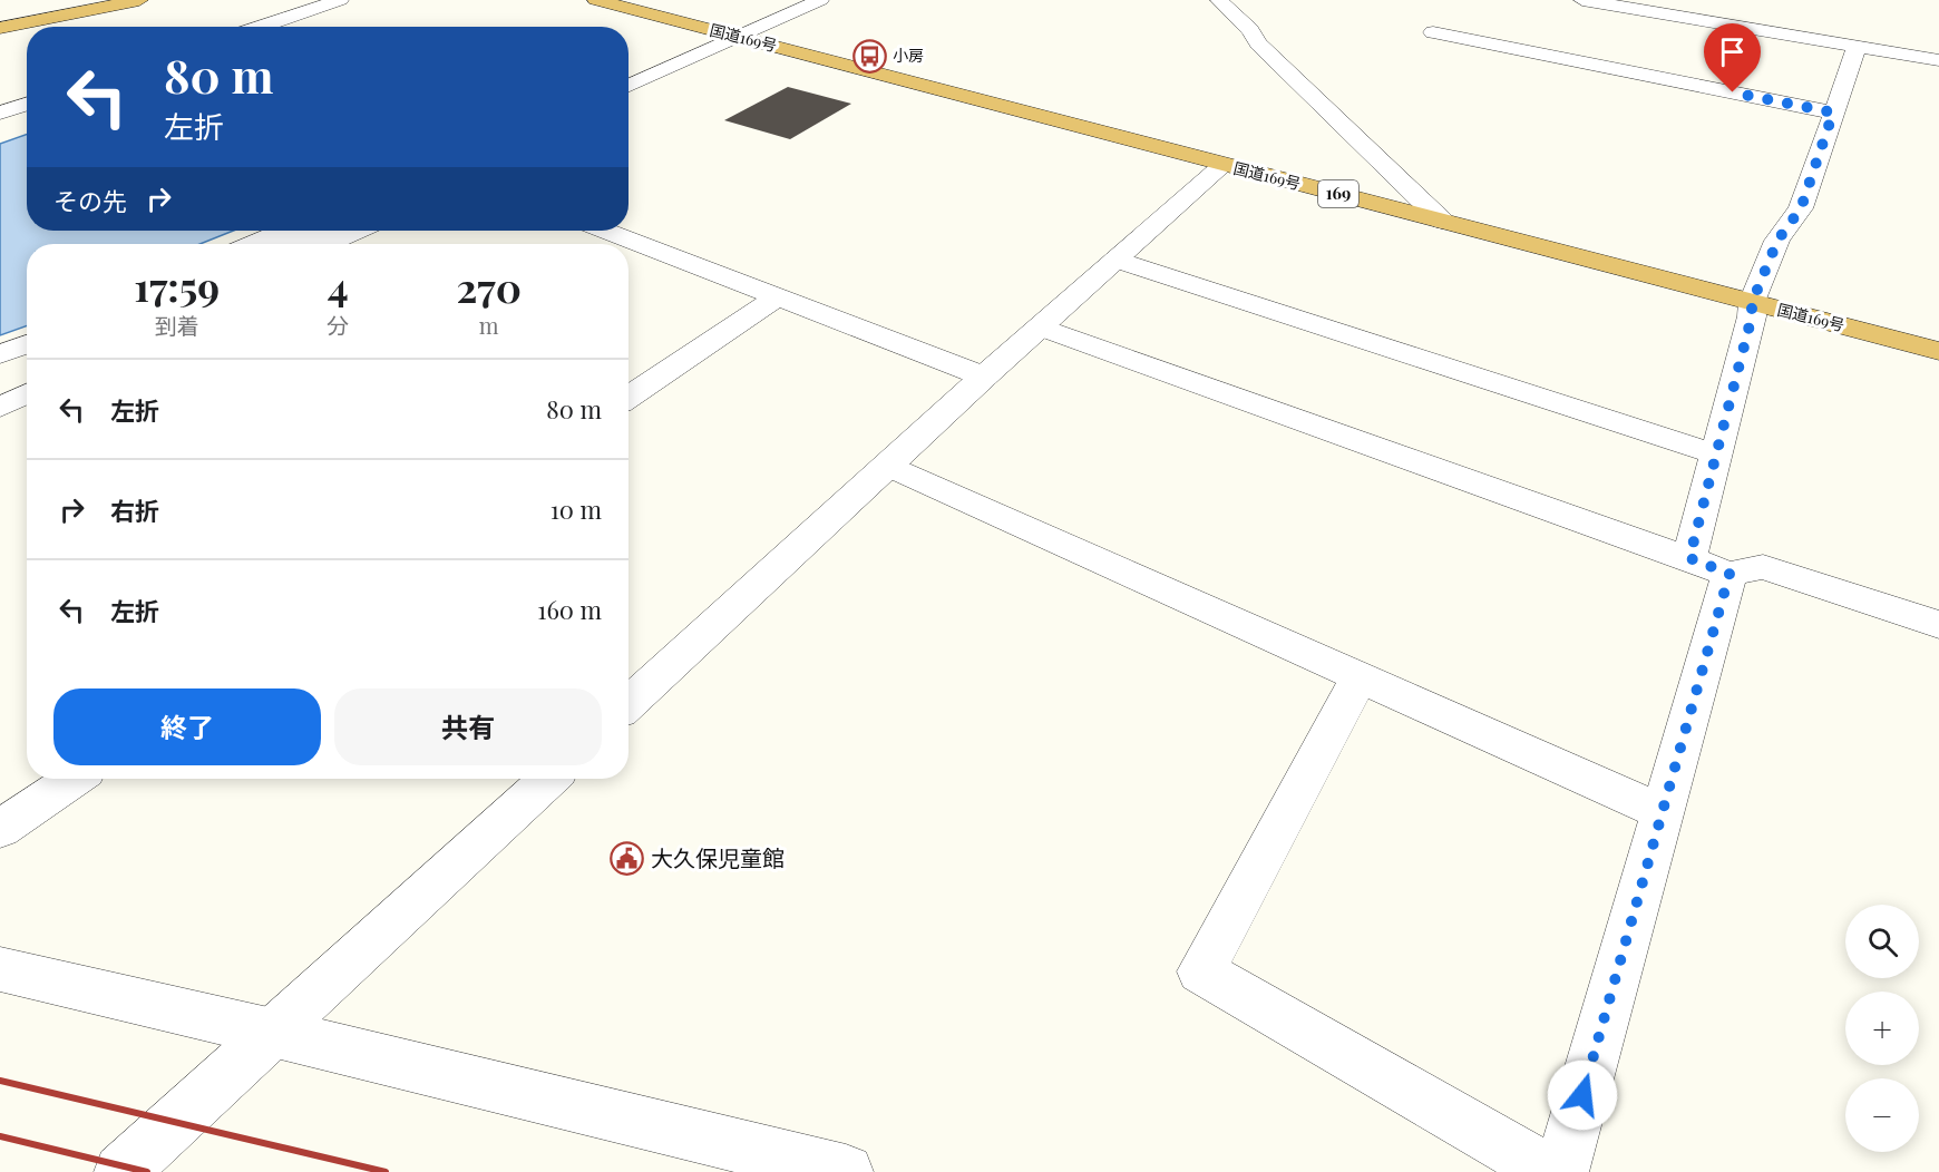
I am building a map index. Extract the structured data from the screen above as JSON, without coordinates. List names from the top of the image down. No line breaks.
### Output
{"streets":{"highway":["国道169号","169"]},"places":{"bus stop":["小房"],"public building":["大久保児童館"]},"page":{"turn":["80 m","左折"],"then":"その先","eta":["17:59","到着","4","分","270","m"],"list":[{"name":"左折","value":"80 m"},{"name":"右折","value":"10 m"},{"name":"左折","value":"160 m"}],"buttons":["終了","共有"],"map_buttons":["+","−"]}}
